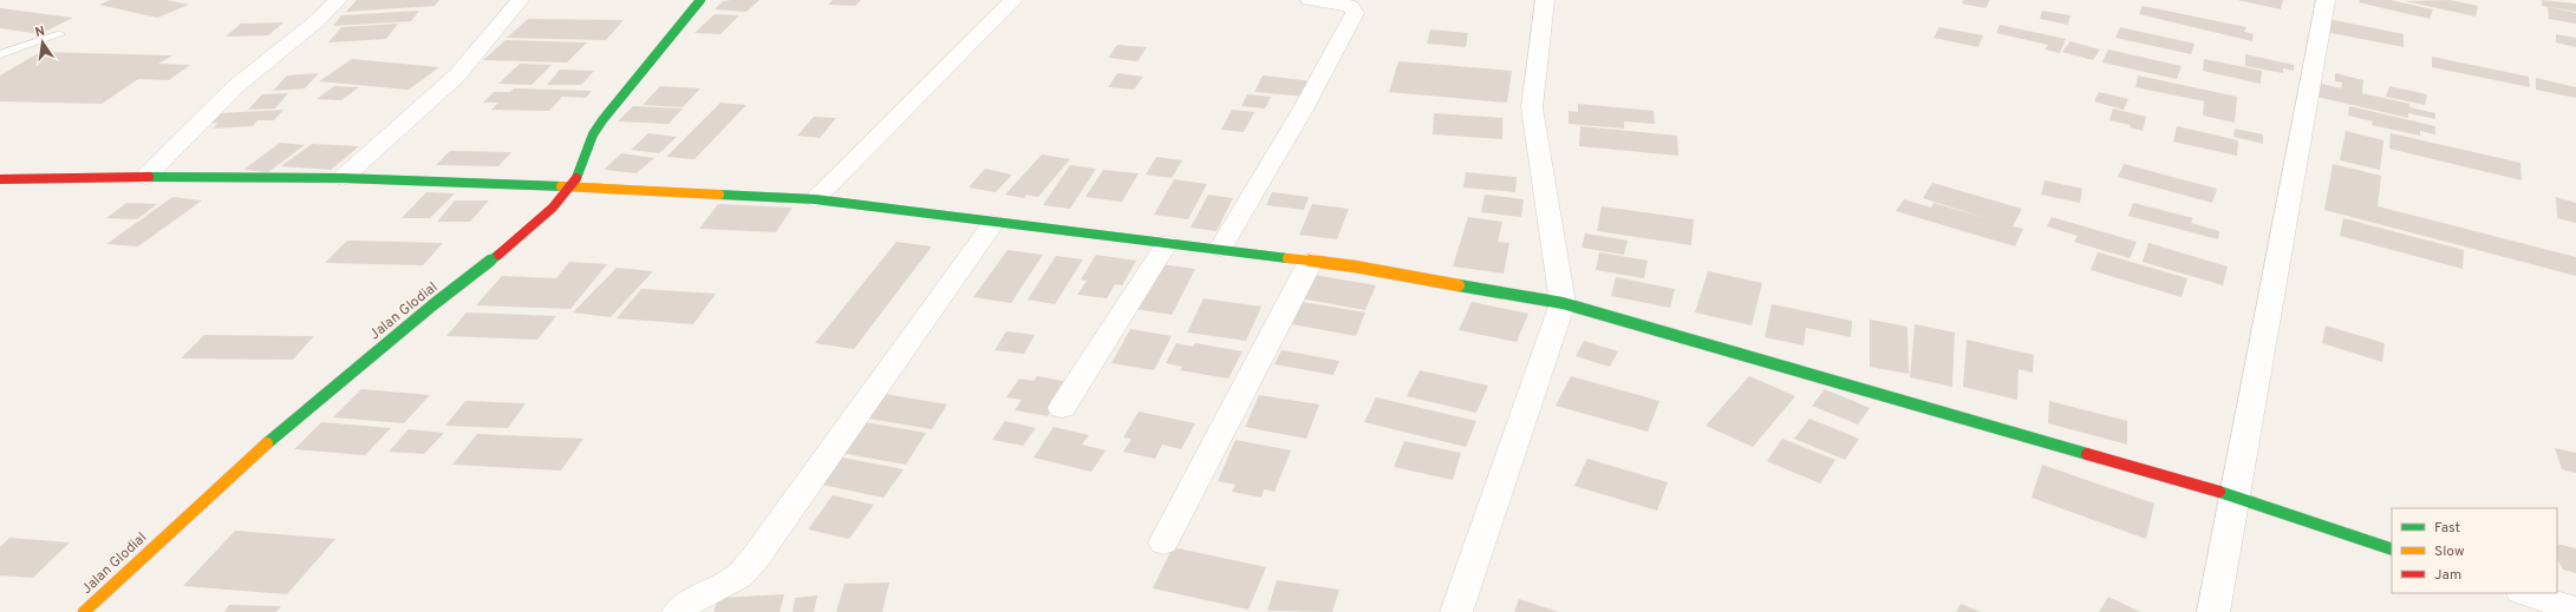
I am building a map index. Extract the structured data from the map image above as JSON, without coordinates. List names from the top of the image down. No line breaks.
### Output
{"streets":{"street":["Jalan Glodial"]},"legend":["Fast","Slow","Jam"],"north":"top"}
